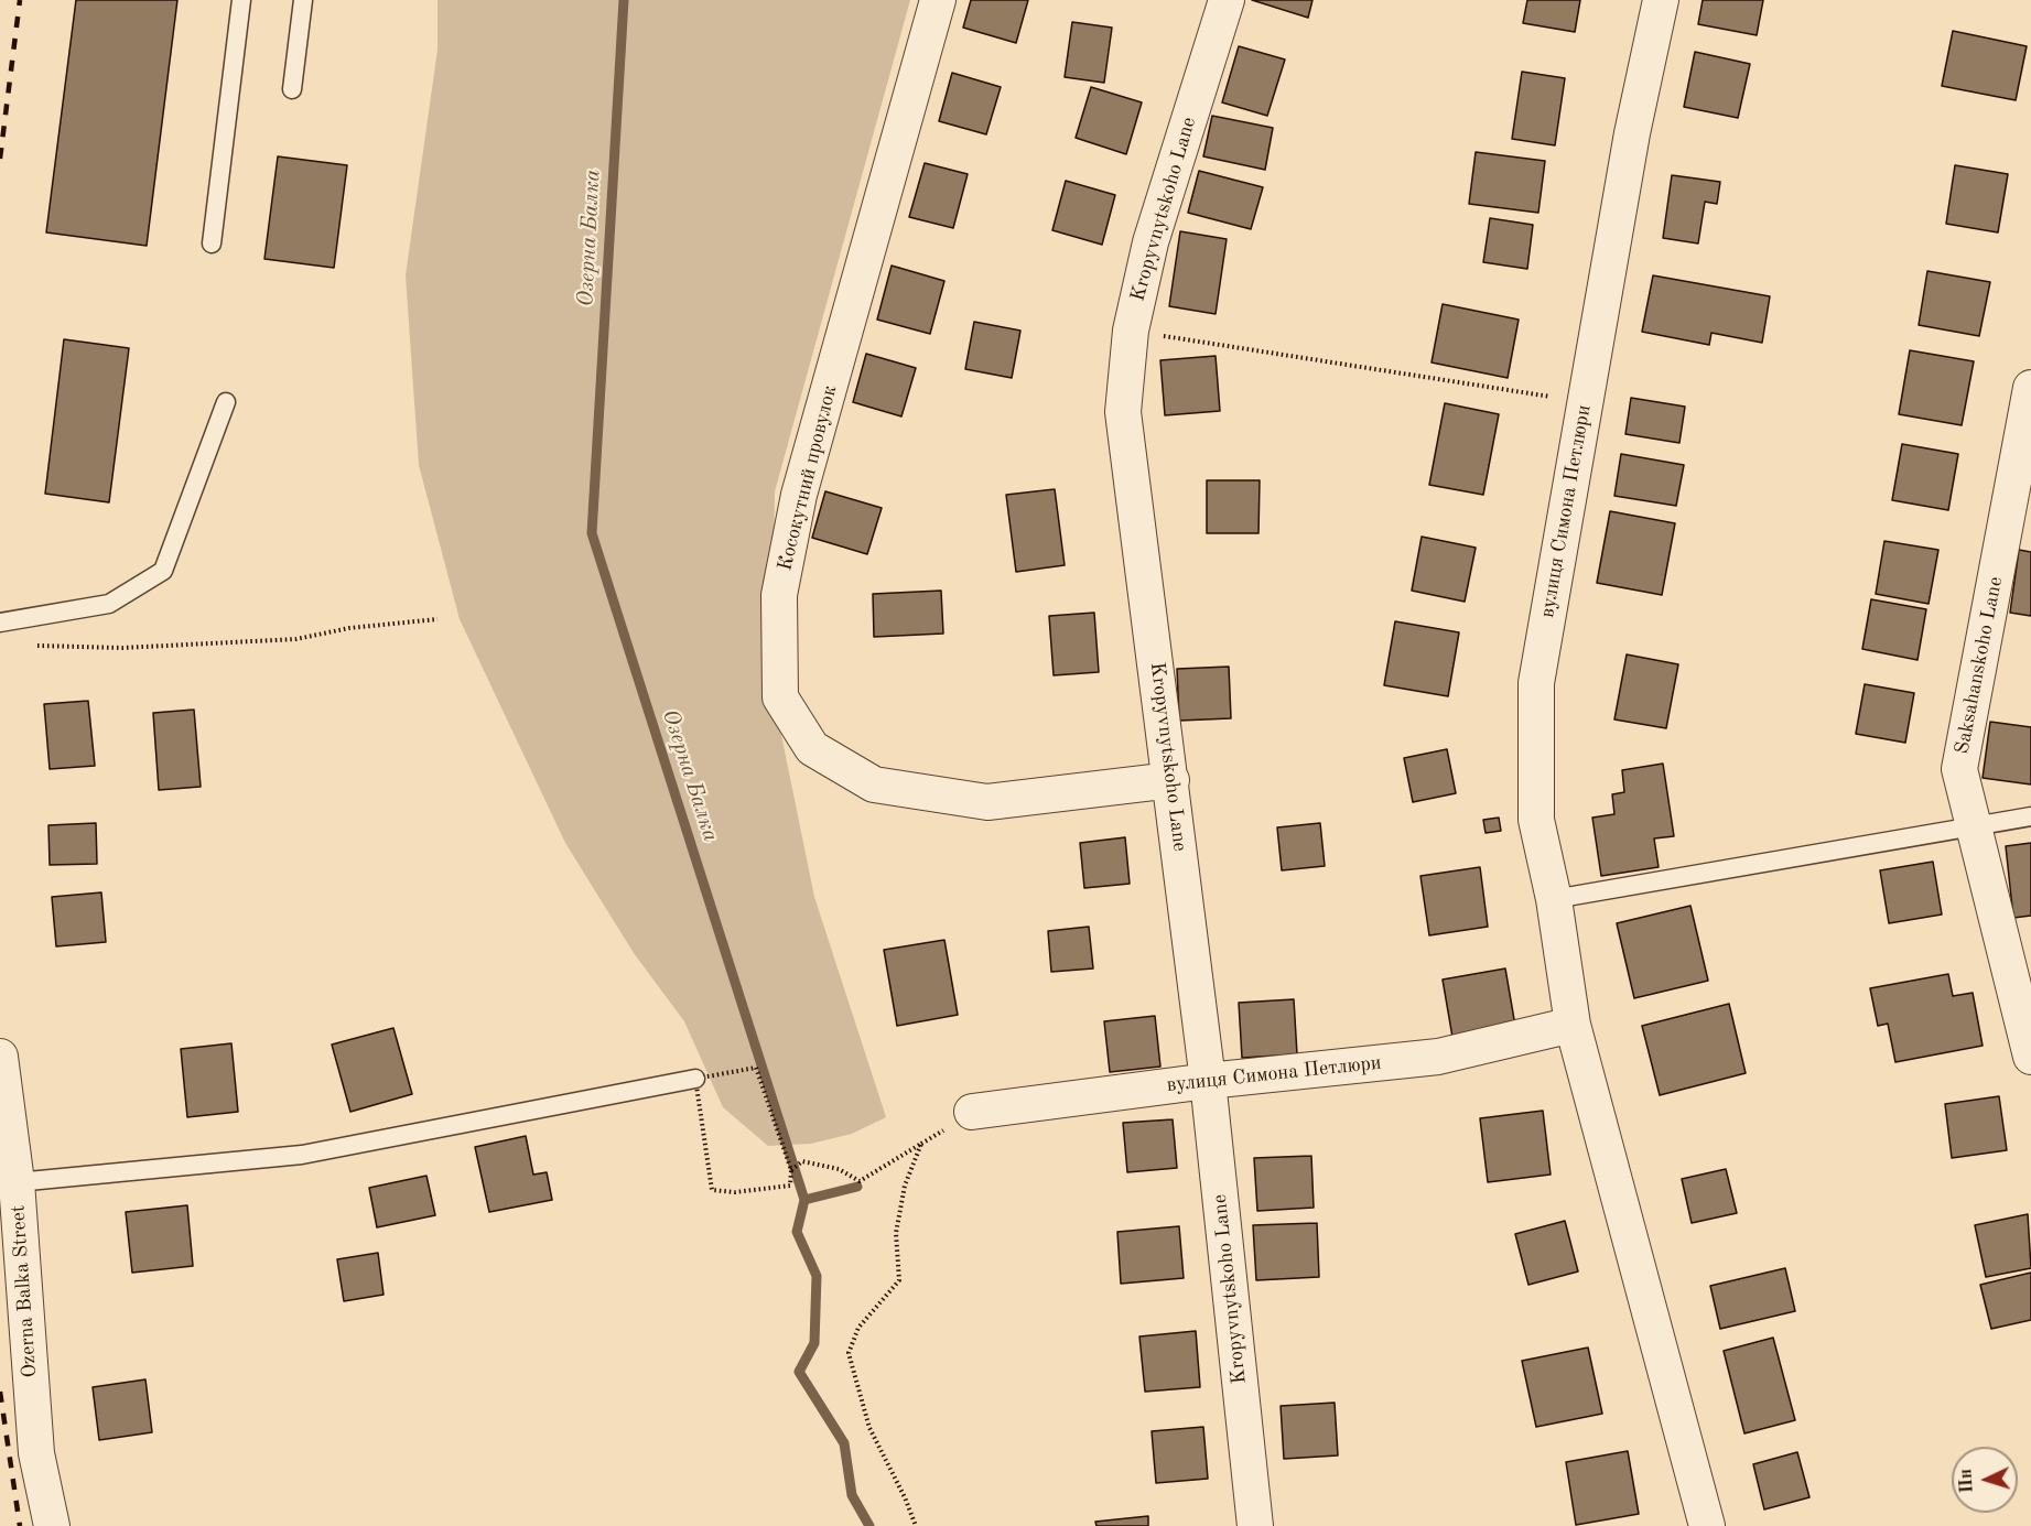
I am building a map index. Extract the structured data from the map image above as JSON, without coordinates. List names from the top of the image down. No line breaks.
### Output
{"streets":{"street":["Kropyvnytskoho Lane","Косокутний провулок","вулиця Симона Петлюри","Saksahanskoho Lane","Ozerna Balka Street"]},"crossings":[["Kropyvnytskoho Lane","Косокутний провулок"],["Kropyvnytskoho Lane","вулиця Симона Петлюри"]],"water":["Озерна Балка"],"north":"left"}
